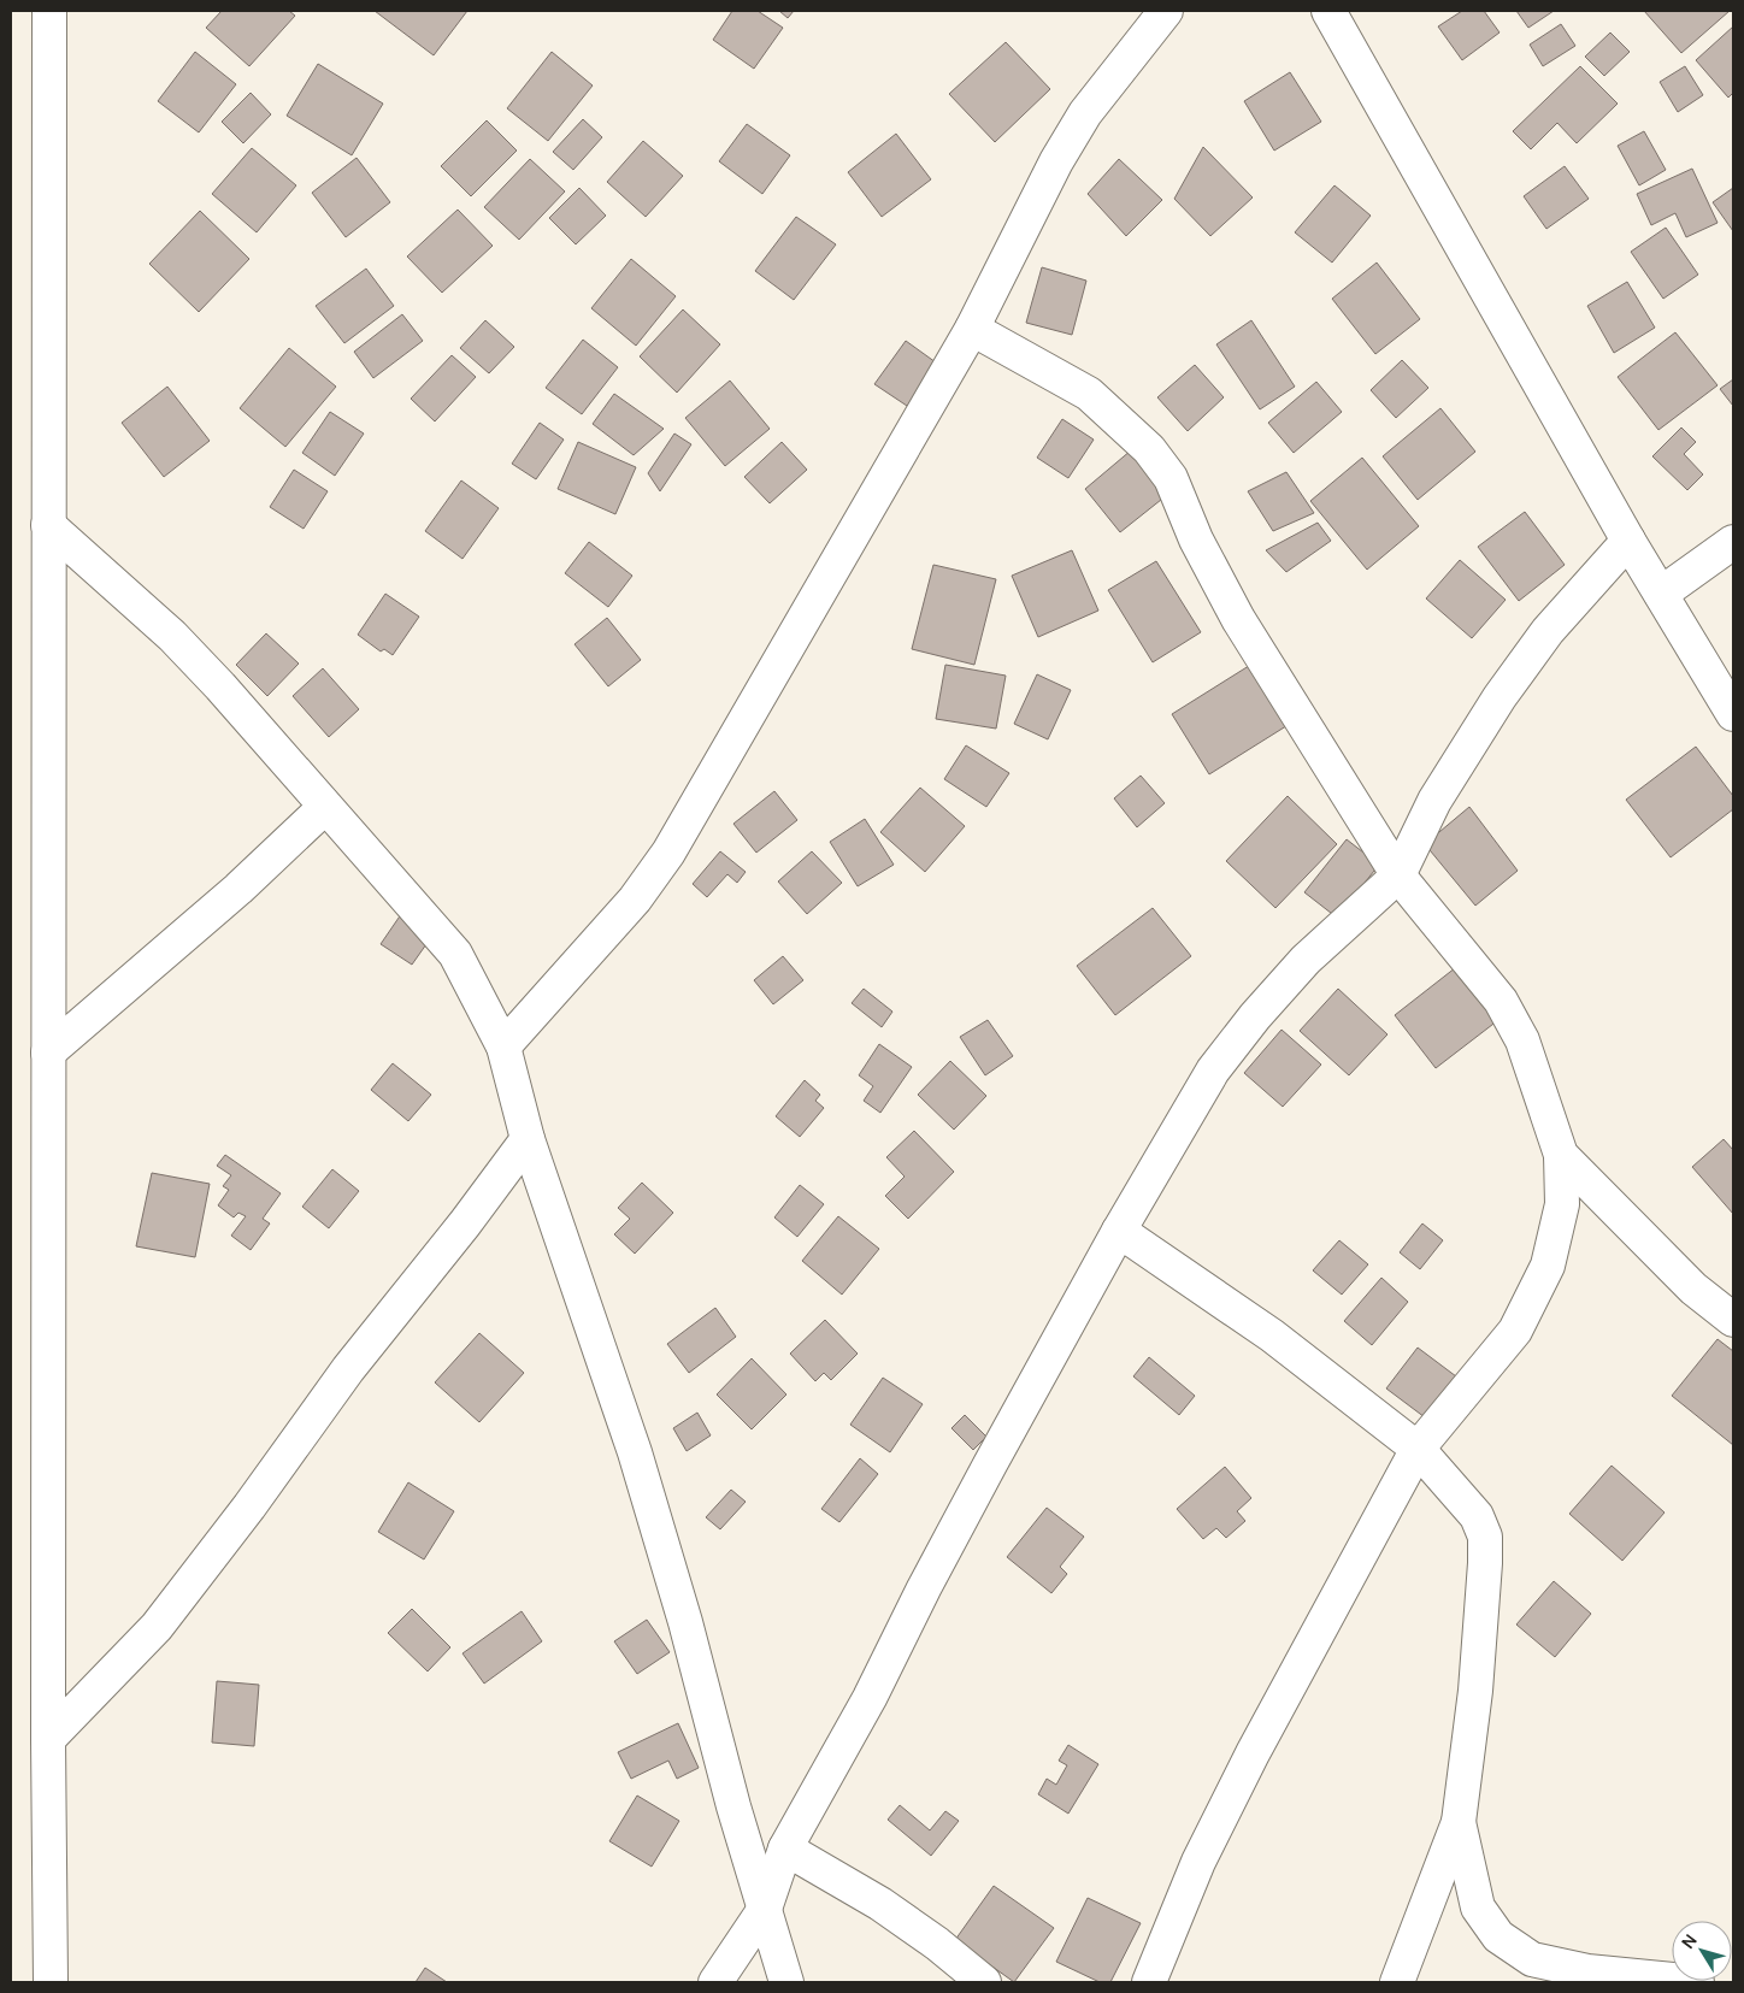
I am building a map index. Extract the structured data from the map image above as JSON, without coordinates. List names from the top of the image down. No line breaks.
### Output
{"north":"top left"}
